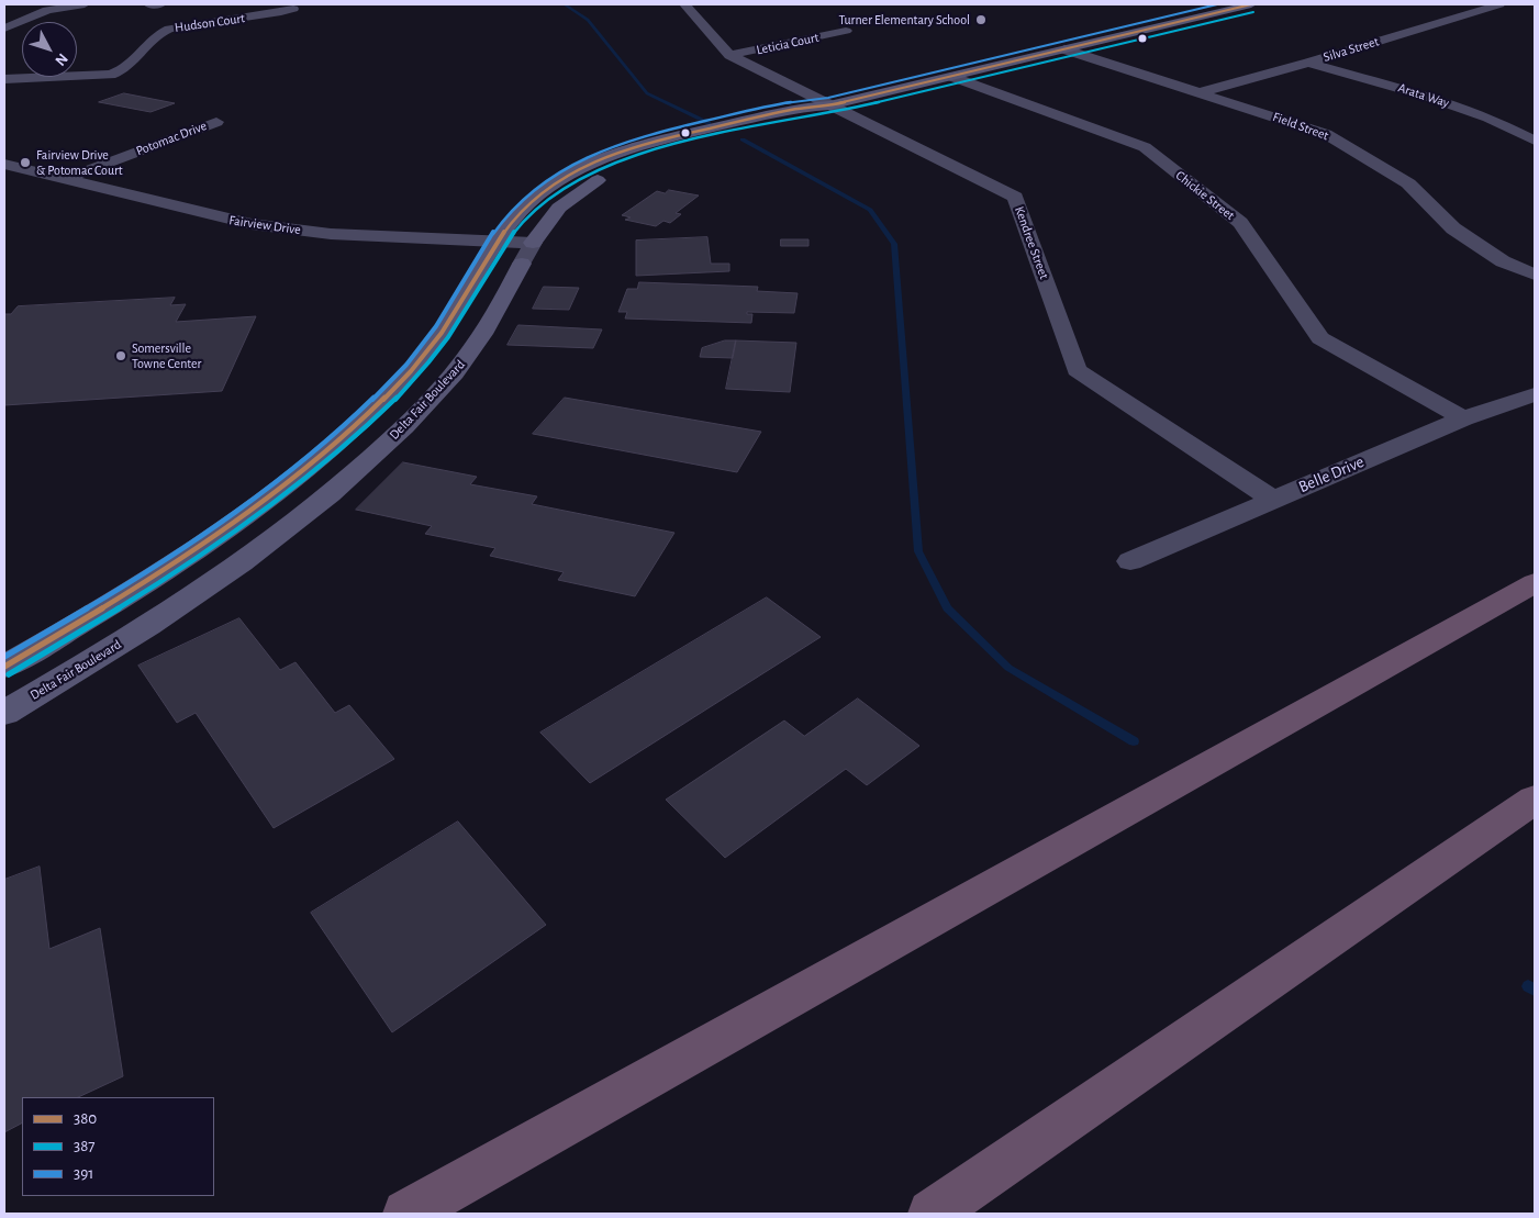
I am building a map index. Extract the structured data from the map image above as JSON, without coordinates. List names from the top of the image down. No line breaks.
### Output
{"streets":{"main road":["Delta Fair Boulevard"],"street":["Hudson Court","Leticia Court","Silva Street","Arata Way","Field Street","Potomac Drive","Chickie Street","Fairview Drive","Kendree Street","Belle Drive"]},"crossings":[["Leticia Court","Kendree Street"],["Silva Street","Arata Way"],["Silva Street","Field Street"],["Field Street","Delta Fair Boulevard"],["Potomac Drive","Fairview Drive"],["Chickie Street","Delta Fair Boulevard"],["Chickie Street","Belle Drive"],["Fairview Drive","Delta Fair Boulevard"],["Kendree Street","Delta Fair Boulevard"],["Kendree Street","Belle Drive"]],"places":["Turner Elementary School","Fairview Drive & Potomac Court","Somersville Towne Center"],"lines":["transit line 380","transit line 391","transit line 387"],"legend":["380","387","391"],"north":"bottom right"}
